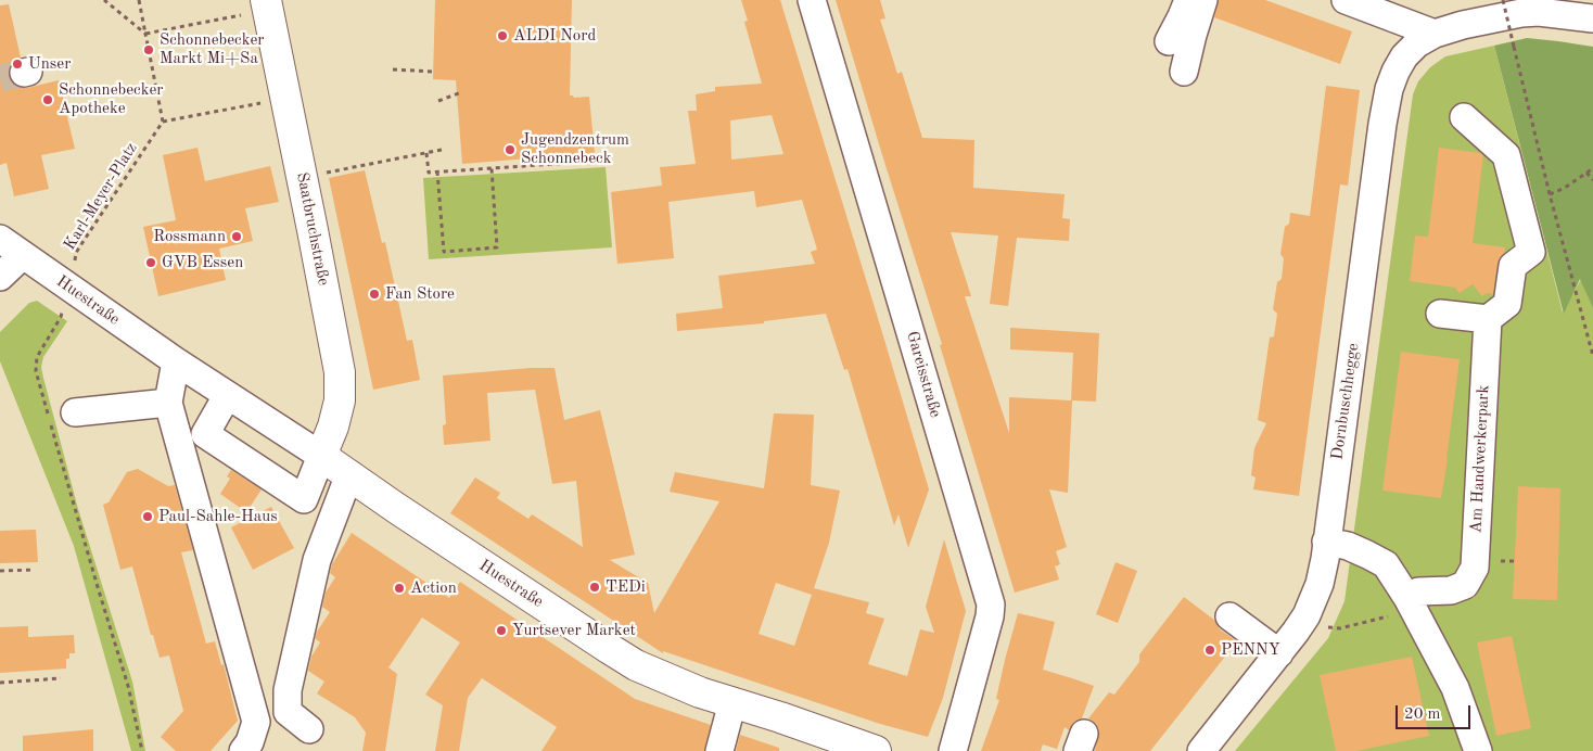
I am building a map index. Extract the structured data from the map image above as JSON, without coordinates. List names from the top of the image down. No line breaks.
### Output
{"streets":{"main road":["Saatbruchstraße","Huestraße"],"street":["Gareisstraße","Dornbuschhegge","Am Handwerkerpark"],"path":["Karl-Meyer-Platz"]},"crossings":[["Karl-Meyer-Platz","Huestraße"],["Saatbruchstraße","Huestraße"]],"places":["ALDI Nord","Schonnebecker Markt Mi+Sa","Unser","Schonnebecker Apotheke","Jugendzentrum Schonnebeck","Rossmann","GVB Essen","Fan Store","Paul-Sahle-Haus","TEDi","Action","Yurtsever Market","PENNY"],"scale_bar":"20 m"}
